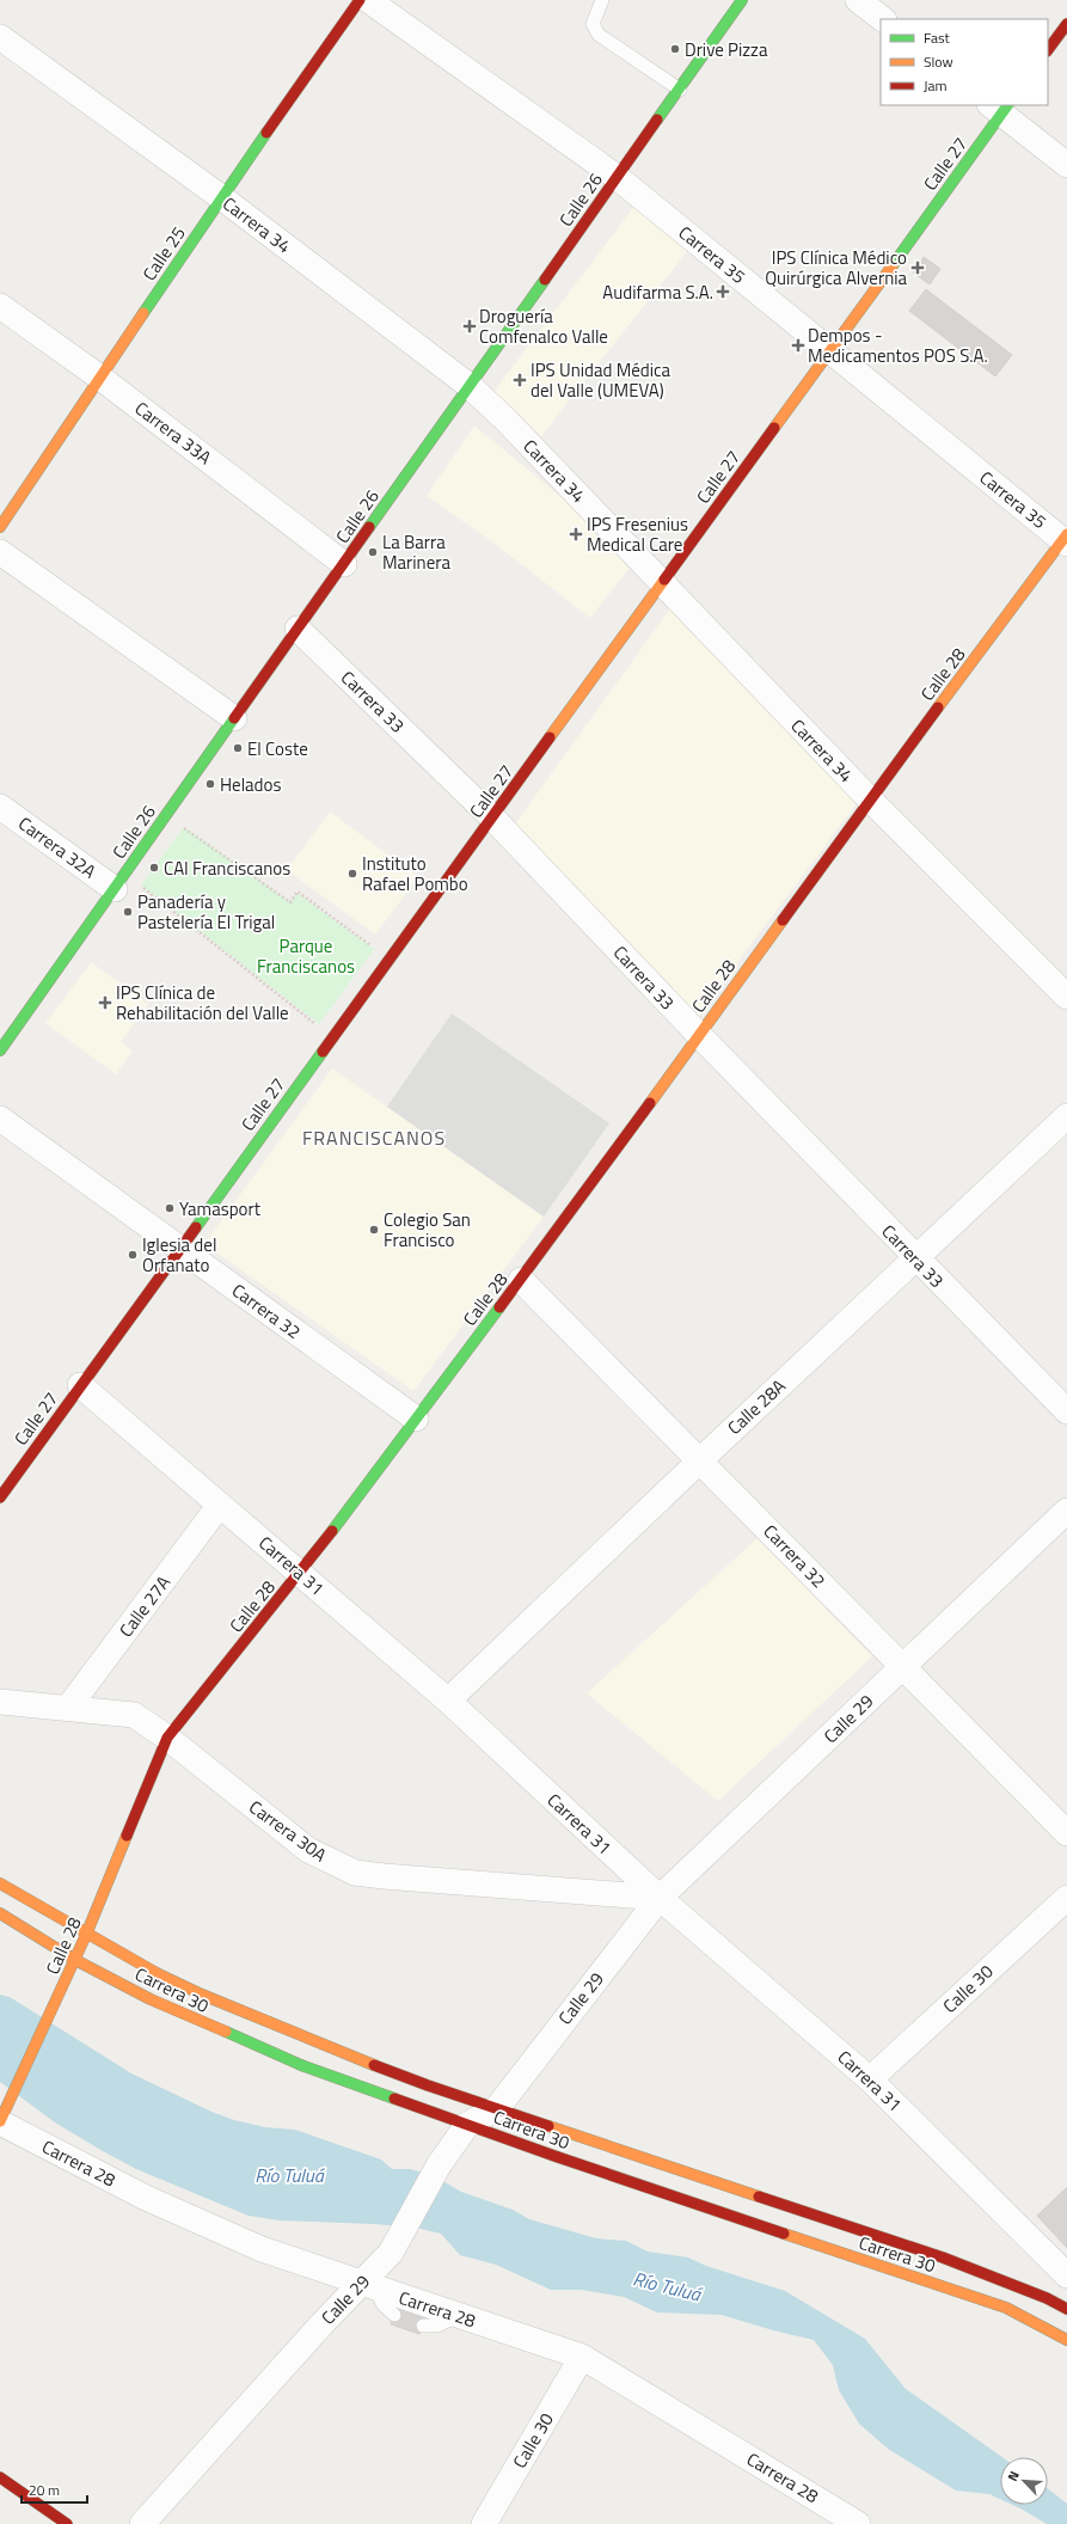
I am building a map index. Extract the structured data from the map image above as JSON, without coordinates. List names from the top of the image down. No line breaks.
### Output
{"streets":{"main road":["Calle 27","Calle 26","Calle 25","Calle 28","Carrera 30"],"street":["Carrera 34","Carrera 35","Carrera 33A","Carrera 33","Carrera 32A","Carrera 32","Calle 28A","Carrera 31","Calle 27A","Calle 29","Carrera 30A","Calle 30","Carrera 28"]},"crossings":[["Calle 27","Carrera 34"],["Calle 27","Carrera 35"],["Calle 27","Carrera 33"],["Calle 27","Carrera 32"],["Calle 27","Carrera 31"],["Calle 26","Carrera 34"],["Calle 26","Carrera 35"],["Calle 26","Carrera 33A"],["Calle 26","Carrera 33"],["Calle 26","Carrera 32A"],["Carrera 34","Calle 25"],["Carrera 34","Calle 28"],["Calle 25","Carrera 33A"],["Carrera 35","Calle 28"],["Calle 28","Carrera 33"],["Calle 28","Carrera 32"],["Calle 28","Carrera 31"],["Calle 28","Carrera 30A"],["Calle 28","Carrera 30"],["Calle 28","Carrera 28"],["Carrera 33","Calle 28A"],["Carrera 32","Calle 28A"],["Carrera 32","Calle 29"],["Calle 28A","Carrera 31"],["Carrera 31","Calle 27A"],["Carrera 31","Calle 29"],["Carrera 31","Carrera 30A"],["Carrera 31","Calle 30"],["Calle 27A","Carrera 30A"],["Calle 29","Carrera 30A"],["Calle 29","Carrera 30"],["Calle 29","Carrera 28"],["Calle 30","Carrera 28"]],"districts":["FRANCISCANOS"],"water":["Río Tuluá"],"parks":["Parque Franciscanos"],"places":{"other":["Drive Pizza","La Barra Marinera","El Coste","Helados","CAI Franciscanos","Instituto Rafael Pombo","Panadería y Pastelería El Trigal","Yamasport","Colegio San Francisco","Iglesia del Orfanato"],"health":["IPS Clínica Médico Quirúrgica Alvernia","Audifarma S.A.","Droguería Comfenalco Valle","Dempos - Medicamentos POS S.A.","IPS Unidad Médica del Valle (UMEVA)","IPS Fresenius Medical Care","IPS Clínica de Rehabilitación del Valle"]},"legend":["Fast","Slow","Jam"],"scale_bar":"20 m","north":"top left"}
